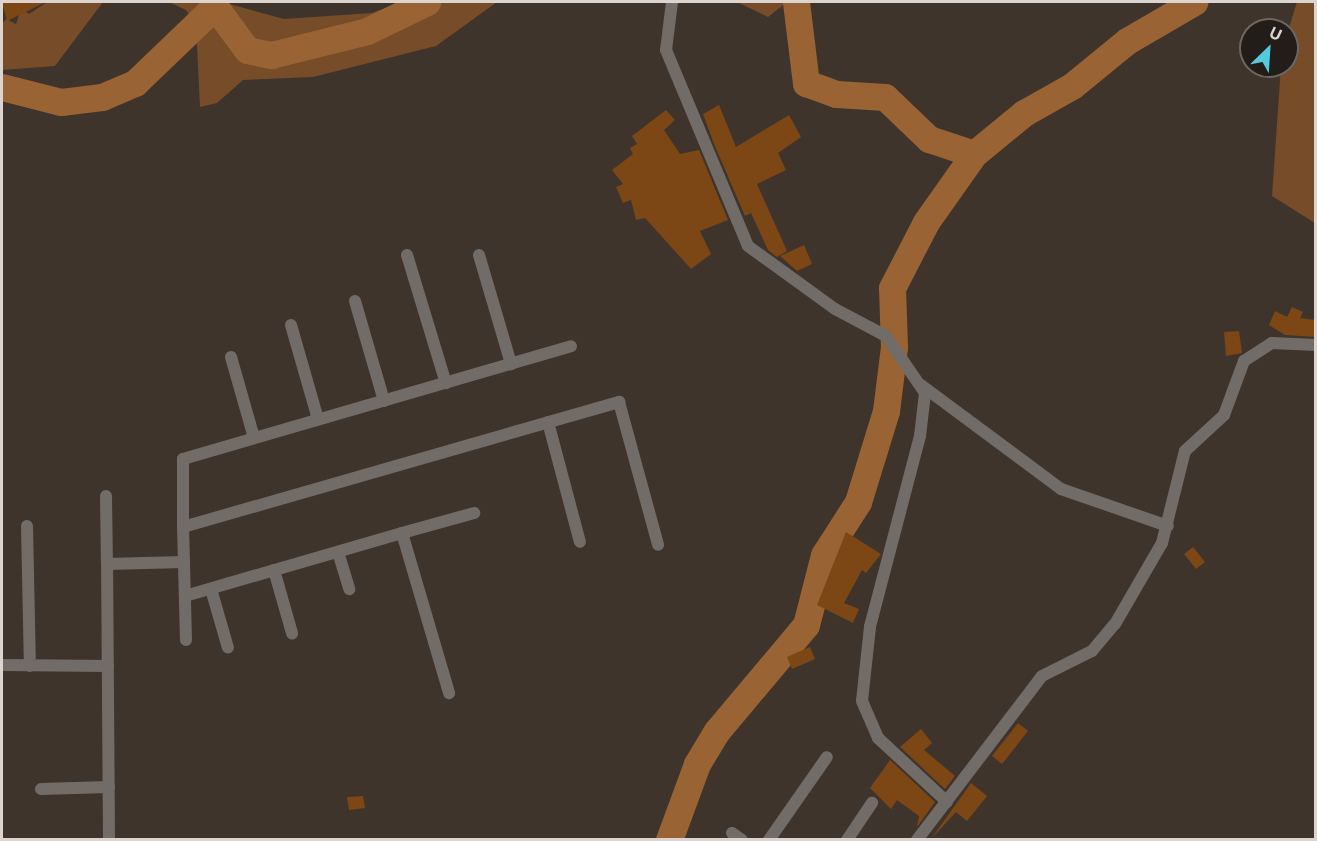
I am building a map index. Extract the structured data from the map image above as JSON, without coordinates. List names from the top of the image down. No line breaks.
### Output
{"north":"top right"}
